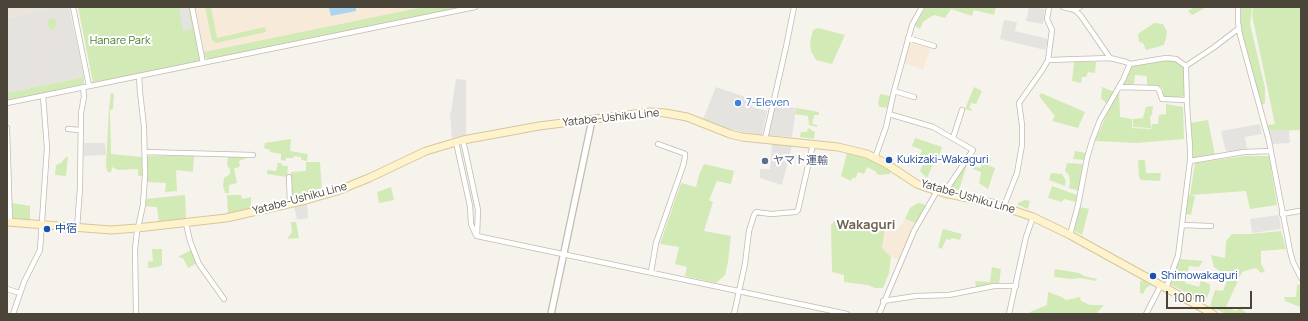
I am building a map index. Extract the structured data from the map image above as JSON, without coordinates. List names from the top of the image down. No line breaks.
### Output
{"streets":{"main road":["Yatabe-Ushiku Line"]},"districts":["Wakaguri"],"parks":["Hanare Park"],"places":["7-Eleven","Kukizaki-Wakaguri","ヤマト運輸","中宿","Shimowakaguri"],"scale_bar":"100 m"}
